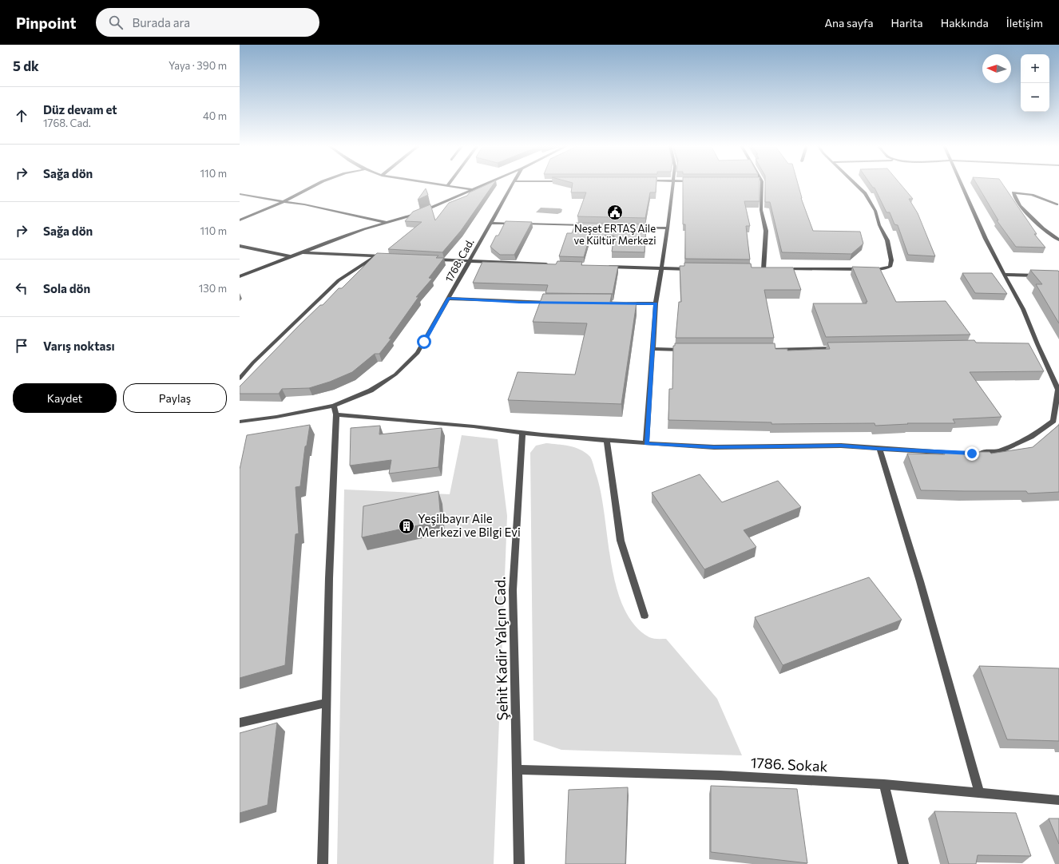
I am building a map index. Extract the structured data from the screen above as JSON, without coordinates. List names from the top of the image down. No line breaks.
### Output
{"streets":{"street":["1768. Cad.","Şehit Kadir Yalçın Cad.","1786. Sokak"]},"crossings":[["Şehit Kadir Yalçın Cad.","1786. Sokak"]],"places":{"public building":["Neşet ERTAŞ Aile ve Kültür Merkezi"],"building":["Yeşilbayır Aile Merkezi ve Bilgi Evi"]},"north":"left","page":{"header":"Pinpoint","search":"Burada ara","nav":["Ana sayfa","Harita","Hakkında","İletişim"],"heading":["5 dk","Yaya · 390 m"],"map_buttons":["+","−"],"list":[["Düz devam et","1768. Cad.","40 m"],["Sağa dön","110 m"],["Sağa dön","110 m"],["Sola dön","130 m"],"Varış noktası"],"buttons":["Kaydet","Paylaş"]}}
